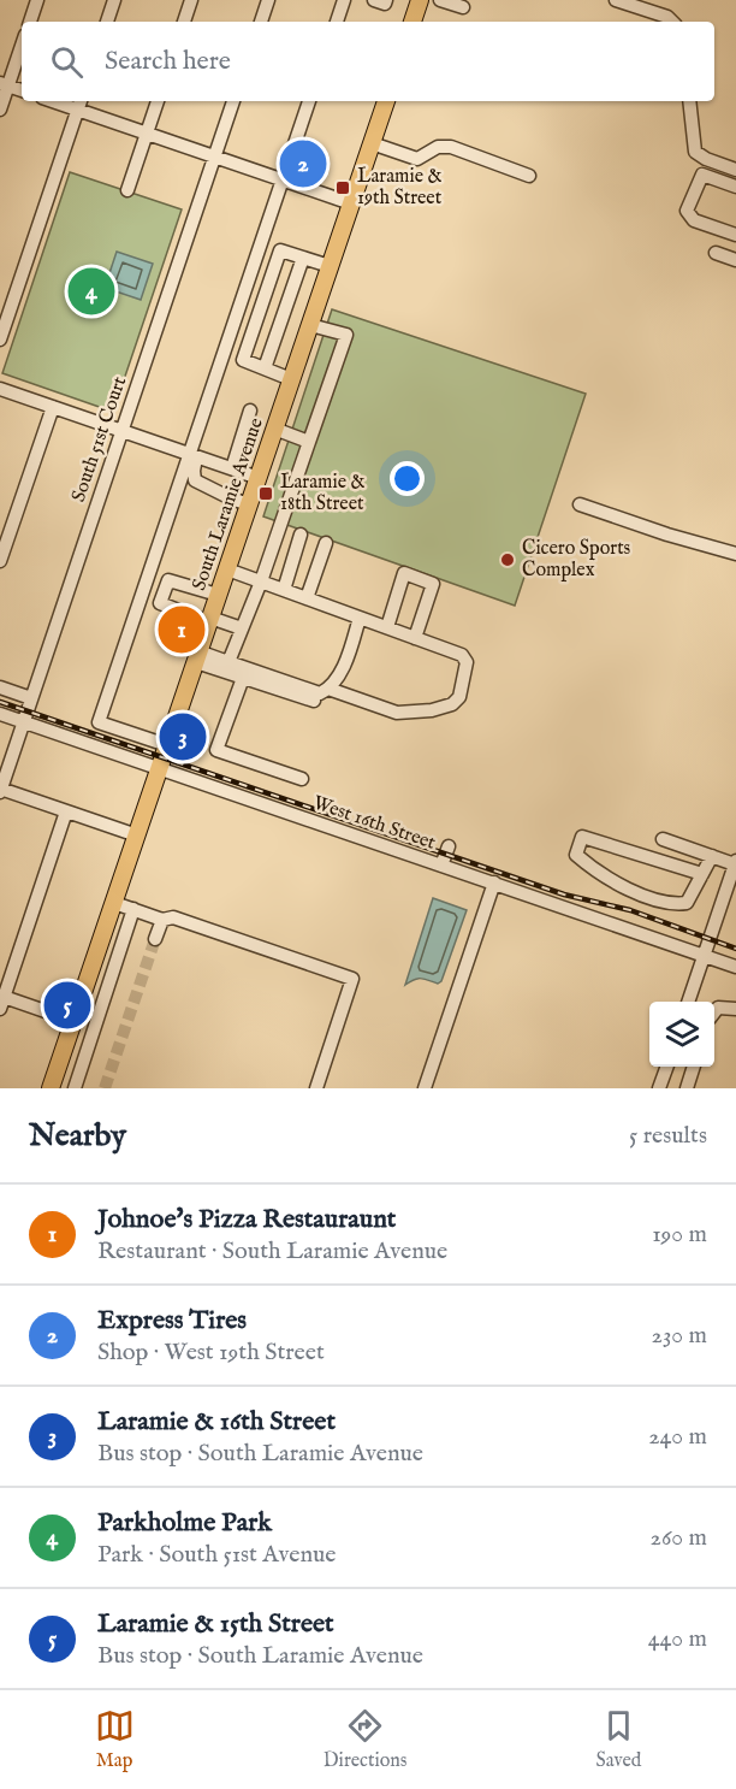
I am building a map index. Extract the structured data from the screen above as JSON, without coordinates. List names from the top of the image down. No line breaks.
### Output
{"streets":{"main road":["South Laramie Avenue"],"street":["South 51st Court","West 16th Street"]},"crossings":[["South 51st Court","West 16th Street"],["South Laramie Avenue","West 16th Street"]],"places":{"transit":["Laramie & 19th Street","Laramie & 18th Street"],"other":["Cicero Sports Complex"]},"page":{"search":"Search here","pins":["2","4","1","3","5"],"heading":["Nearby","5 results"],"list":[{"mark":"1","name":"Johnoe's Pizza Restauraunt","note":"Restaurant · South Laramie Avenue","value":"190 m"},{"mark":"2","name":"Express Tires","note":"Shop · West 19th Street","value":"230 m"},{"mark":"3","name":"Laramie & 16th Street","note":"Bus stop · South Laramie Avenue","value":"240 m"},{"mark":"4","name":"Parkholme Park","note":"Park · South 51st Avenue","value":"260 m"},{"mark":"5","name":"Laramie & 15th Street","note":"Bus stop · South Laramie Avenue","value":"440 m"}],"nav":["Map","Directions","Saved"]}}
